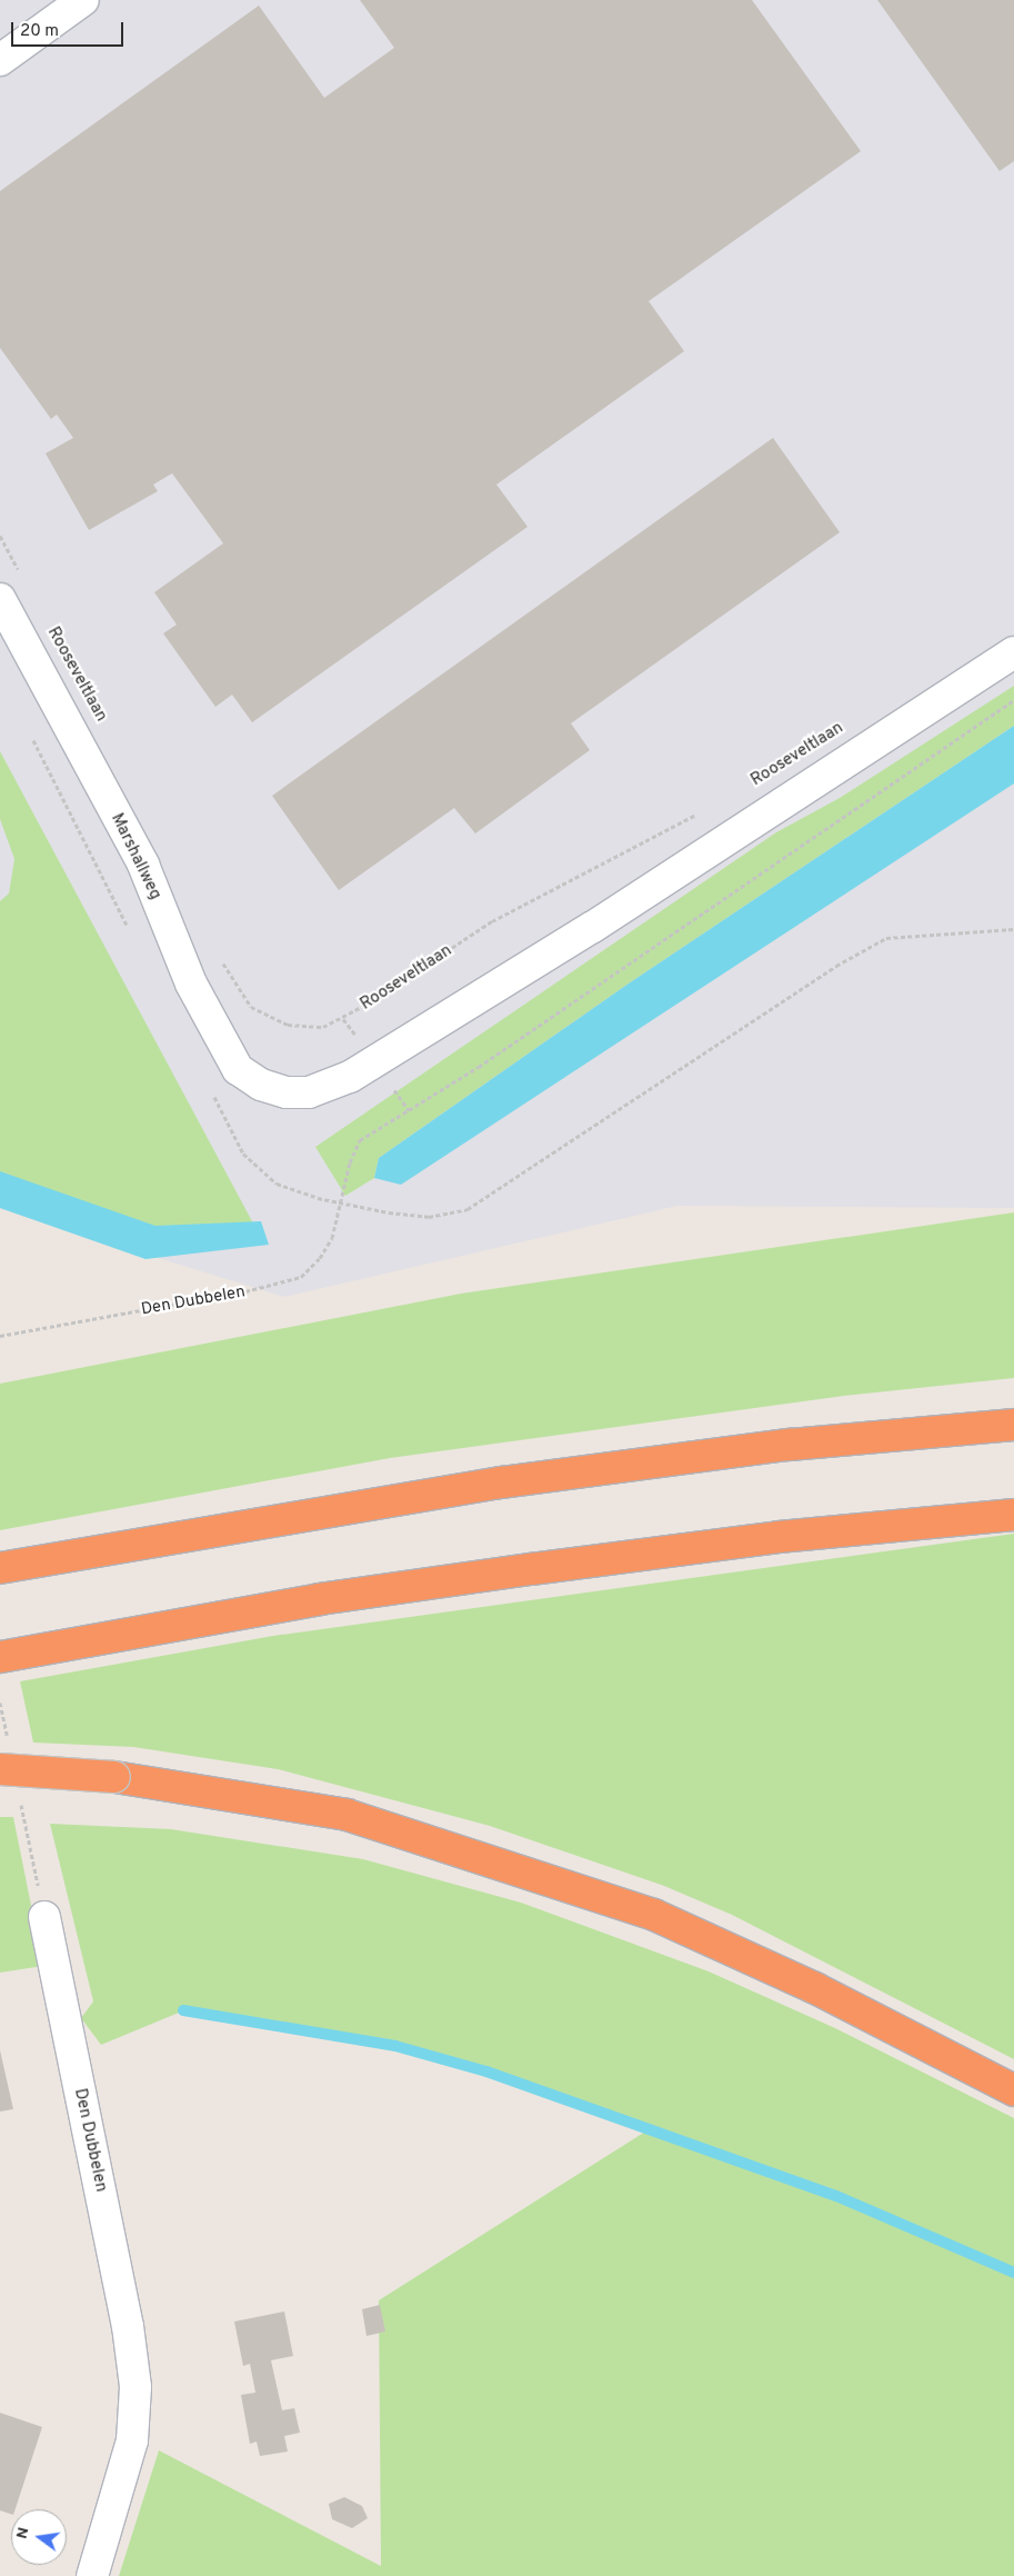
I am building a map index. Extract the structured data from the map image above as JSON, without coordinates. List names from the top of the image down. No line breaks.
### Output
{"streets":{"street":["Rooseveltlaan","Marshallweg","Den Dubbelen"]},"crossings":[["Rooseveltlaan","Marshallweg"]],"scale_bar":"20 m","north":"left"}
